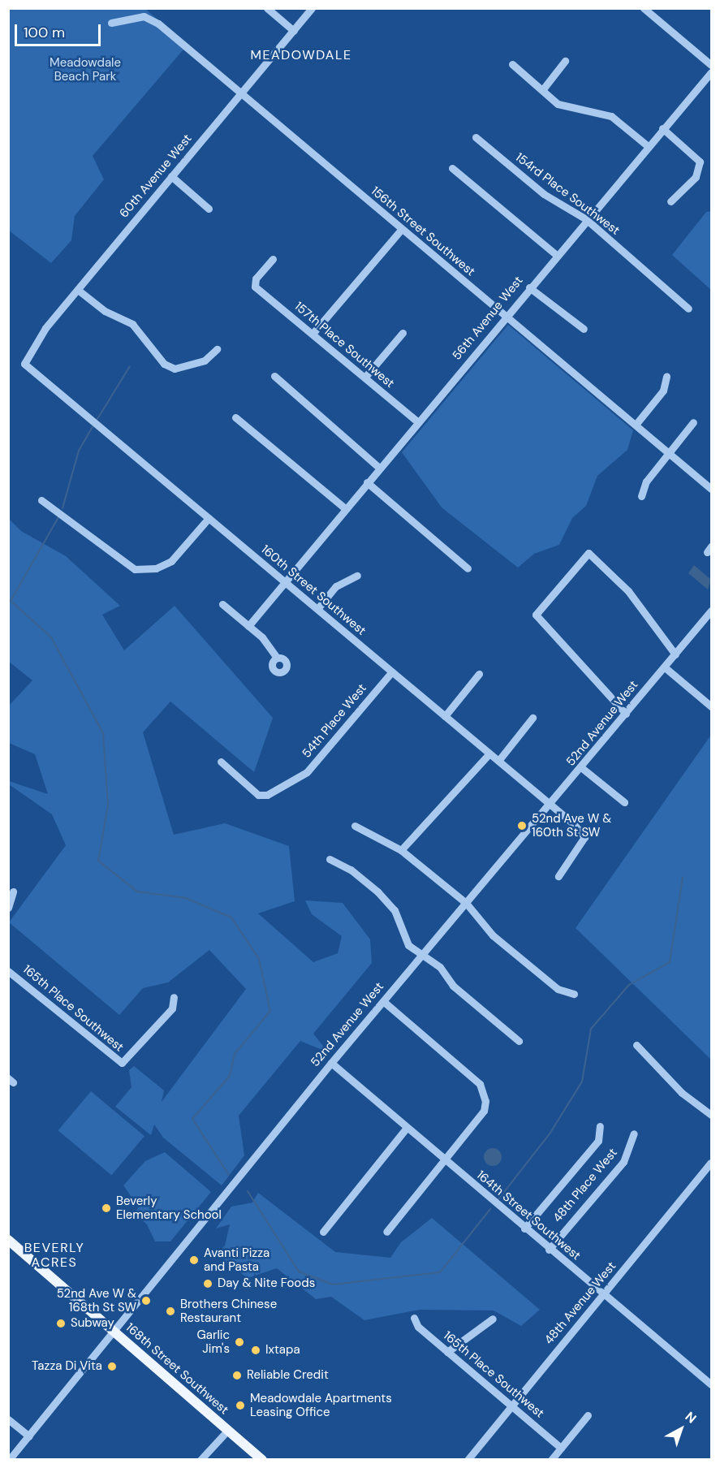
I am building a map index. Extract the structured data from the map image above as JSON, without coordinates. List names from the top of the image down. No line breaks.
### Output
{"streets":{"main road":["168th Street Southwest"],"street":["60th Avenue West","154rd Place Southwest","156th Street Southwest","56th Avenue West","157th Place Southwest","160th Street Southwest","54th Place West","52nd Avenue West","165th Place Southwest","48th Place West","164th Street Southwest","48th Avenue West"]},"crossings":[["60th Avenue West","156th Street Southwest"],["60th Avenue West","160th Street Southwest"],["154rd Place Southwest","56th Avenue West"],["156th Street Southwest","56th Avenue West"],["56th Avenue West","157th Place Southwest"],["56th Avenue West","160th Street Southwest"],["160th Street Southwest","54th Place West"],["160th Street Southwest","52nd Avenue West"],["52nd Avenue West","164th Street Southwest"],["52nd Avenue West","168th Street Southwest"],["165th Place Southwest","48th Avenue West"],["48th Place West","164th Street Southwest"],["164th Street Southwest","48th Avenue West"]],"districts":["MEADOWDALE","BEVERLY ACRES"],"parks":["Meadowdale Beach Park"],"places":["52nd Ave W & 160th St SW","Beverly Elementary School","Avanti Pizza and Pasta","Day & Nite Foods","52nd Ave W & 168th St SW","Brothers Chinese Restaurant","Subway","Garlic Jim's","Ixtapa","Tazza Di Vita","Reliable Credit","Meadowdale Apartments Leasing Office"],"scale_bar":"100 m","north":"top right"}
